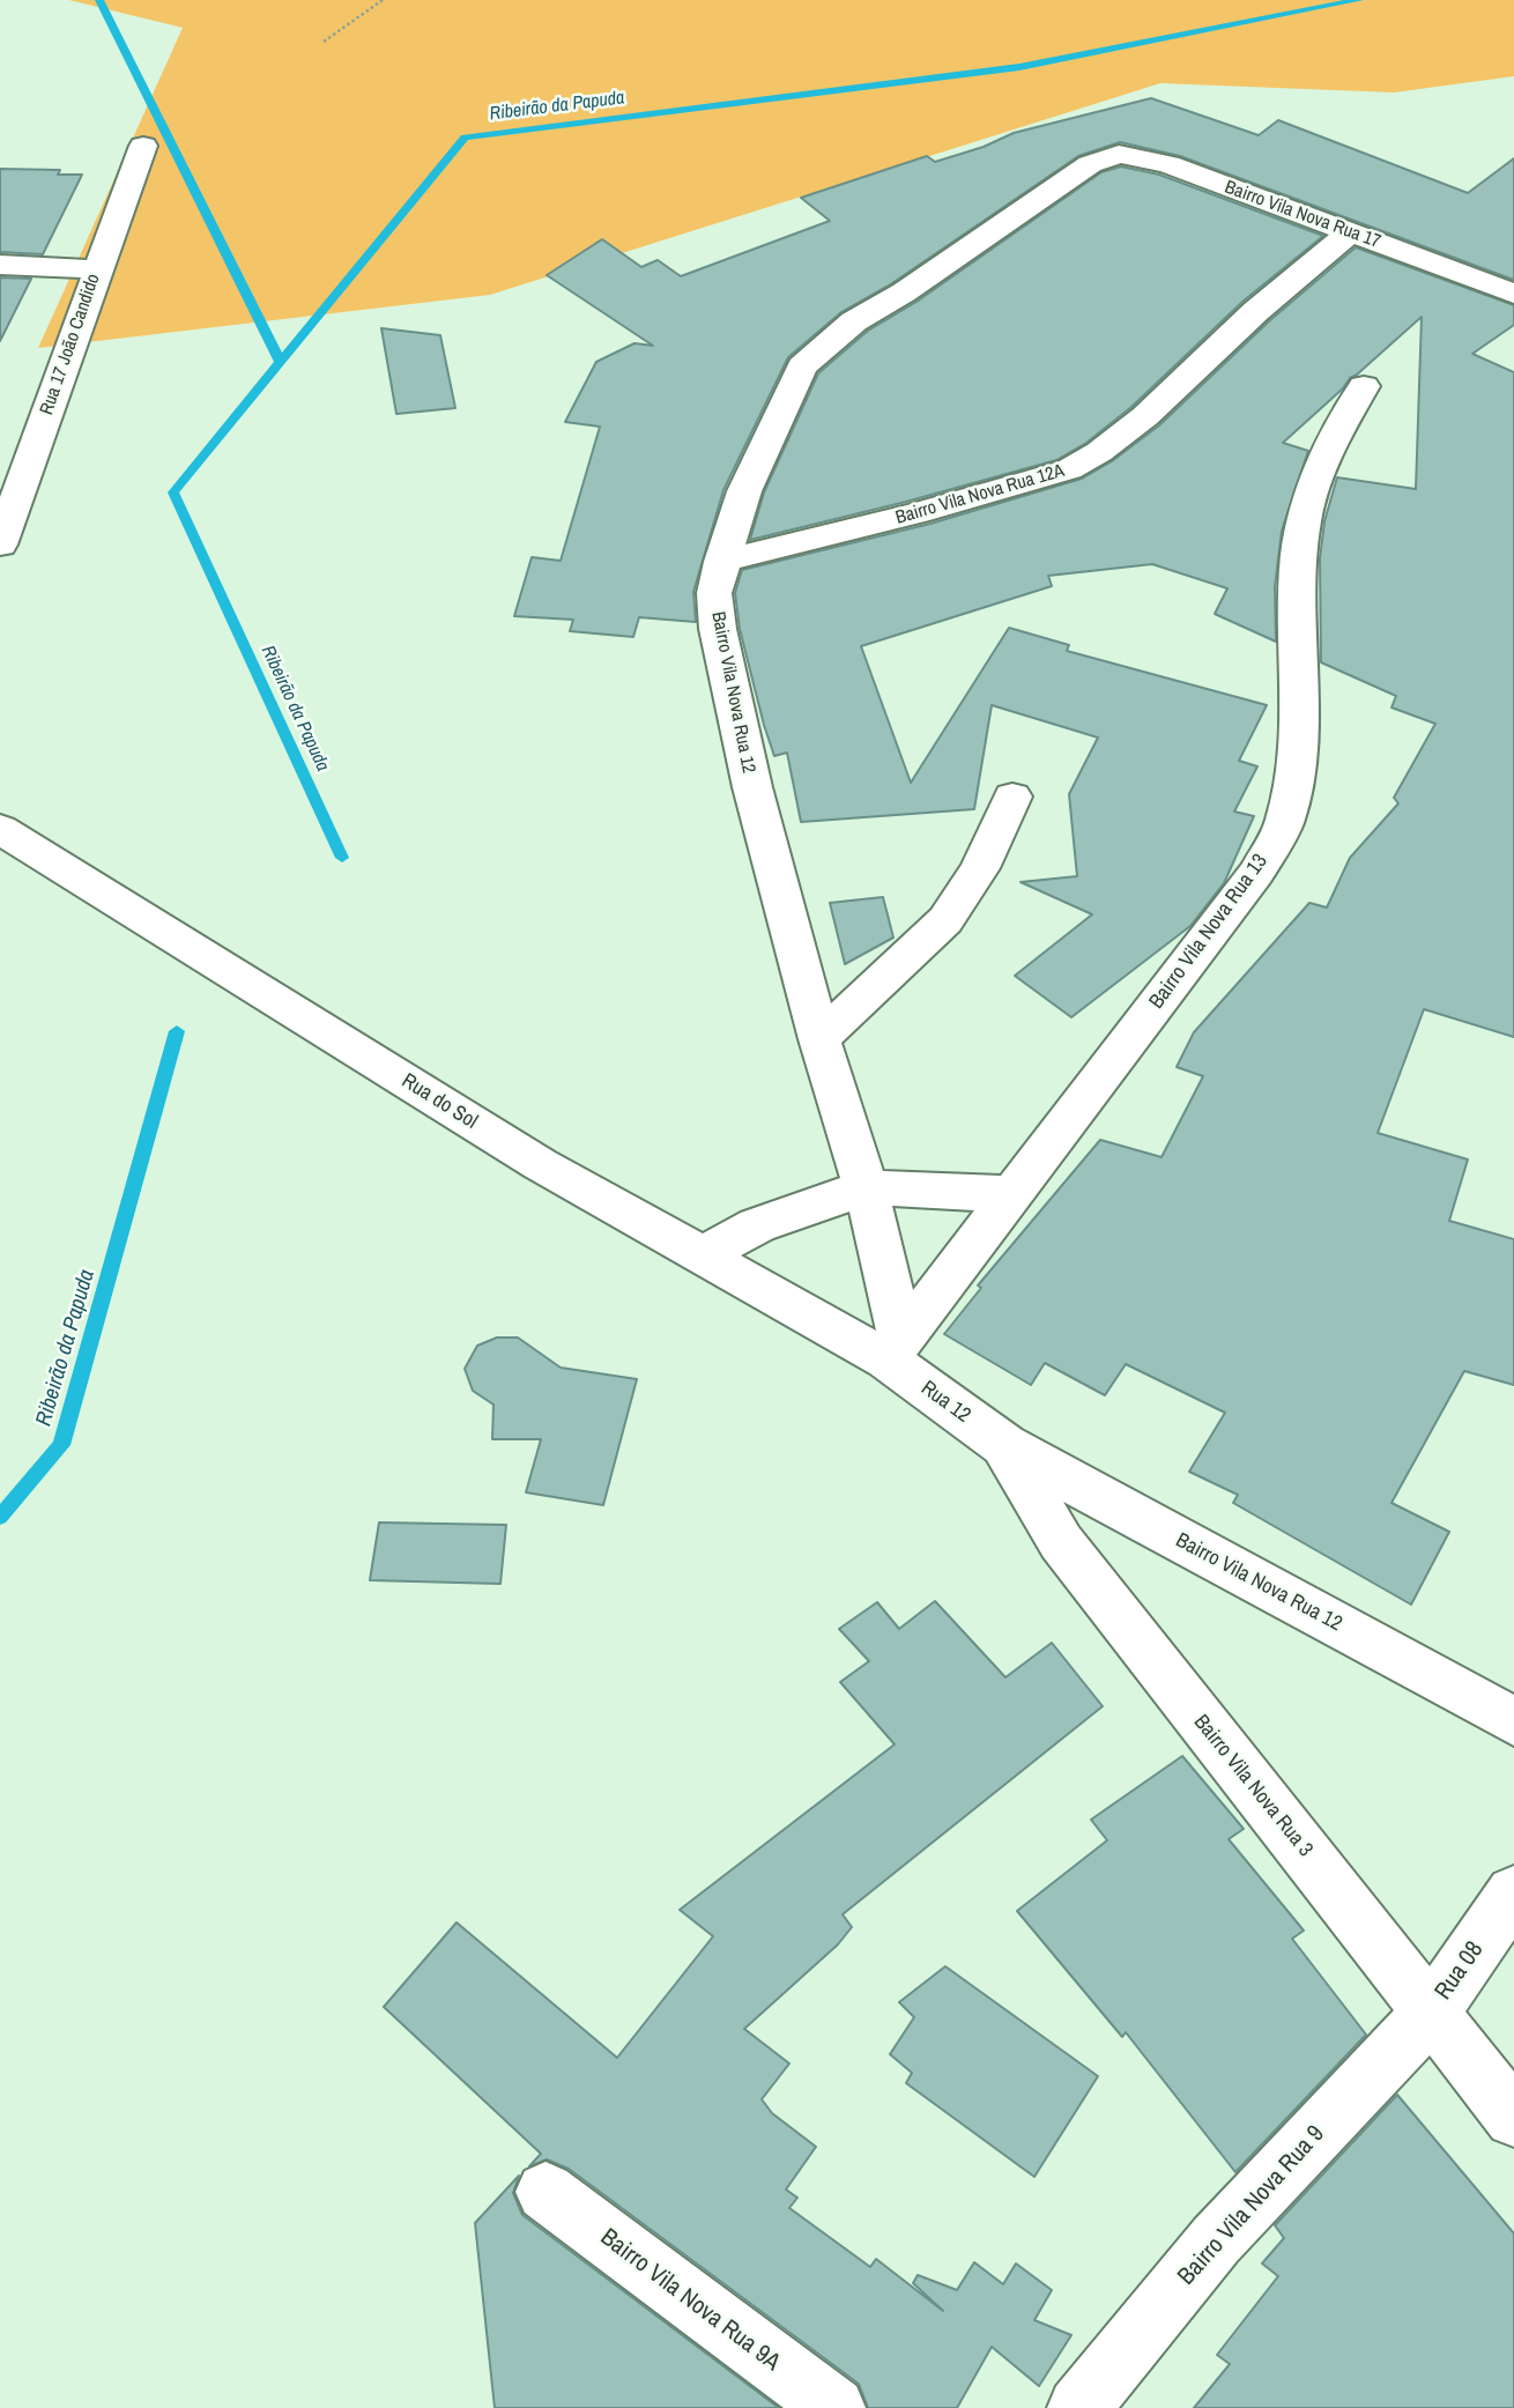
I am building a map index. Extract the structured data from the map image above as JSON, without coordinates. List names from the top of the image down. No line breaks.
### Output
{"streets":{"street":["Bairro Vila Nova Rua 17","Rua 17 João Candido","Bairro Vila Nova Rua 12A","Bairro Vila Nova Rua 12","Bairro Vila Nova Rua 13","Rua do Sol","Rua 12","Bairro Vila Nova Rua 3","Rua 08","Bairro Vila Nova Rua 9","Bairro Vila Nova Rua 9A"]},"crossings":[["Bairro Vila Nova Rua 17","Bairro Vila Nova Rua 12A"],["Bairro Vila Nova Rua 17","Bairro Vila Nova Rua 12"],["Bairro Vila Nova Rua 12A","Bairro Vila Nova Rua 12"],["Bairro Vila Nova Rua 12","Bairro Vila Nova Rua 13"],["Bairro Vila Nova Rua 12","Rua do Sol"],["Bairro Vila Nova Rua 12","Rua 12"],["Bairro Vila Nova Rua 12","Bairro Vila Nova Rua 3"],["Bairro Vila Nova Rua 13","Rua do Sol"],["Bairro Vila Nova Rua 13","Rua 12"],["Rua do Sol","Rua 12"],["Rua 12","Bairro Vila Nova Rua 3"],["Bairro Vila Nova Rua 3","Rua 08"],["Bairro Vila Nova Rua 3","Bairro Vila Nova Rua 9"],["Rua 08","Bairro Vila Nova Rua 9"]],"water":["Ribeirão da Papuda"]}
